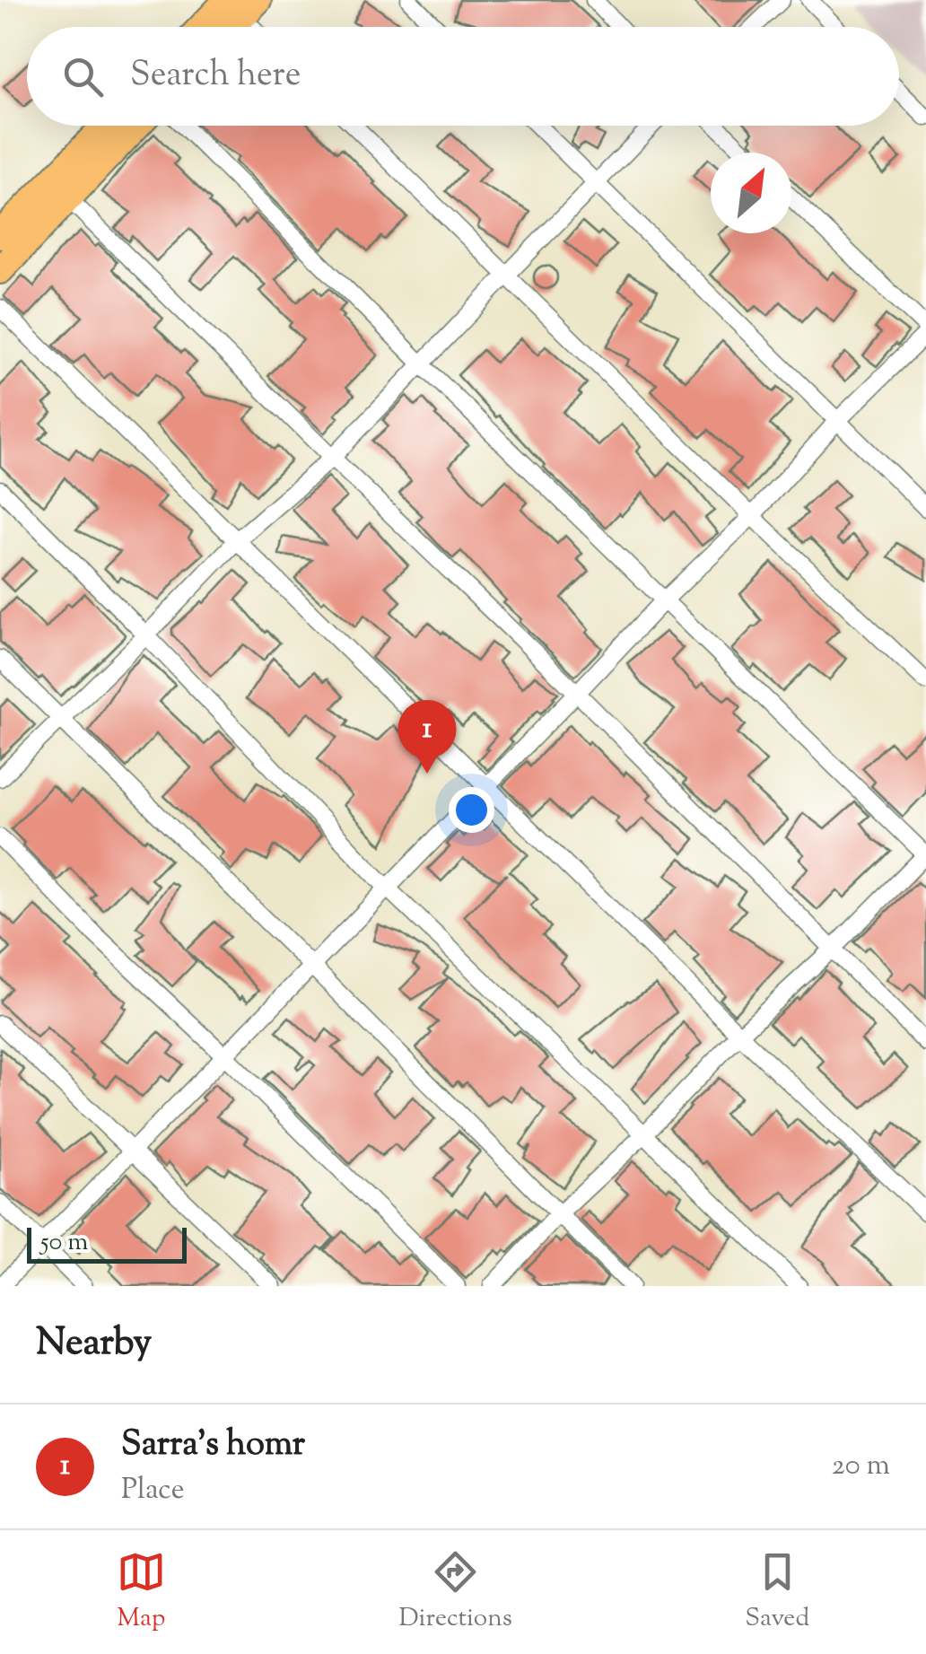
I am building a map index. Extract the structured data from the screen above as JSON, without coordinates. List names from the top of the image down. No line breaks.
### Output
{"scale_bar":"50 m","north":"top right","page":{"search":"Search here","pins":"1","scale":"50 m","heading":"Nearby","list":[{"mark":"1","name":"Sarra's homr","note":"Place","value":"20 m"}],"nav":["Map","Directions","Saved"]}}
